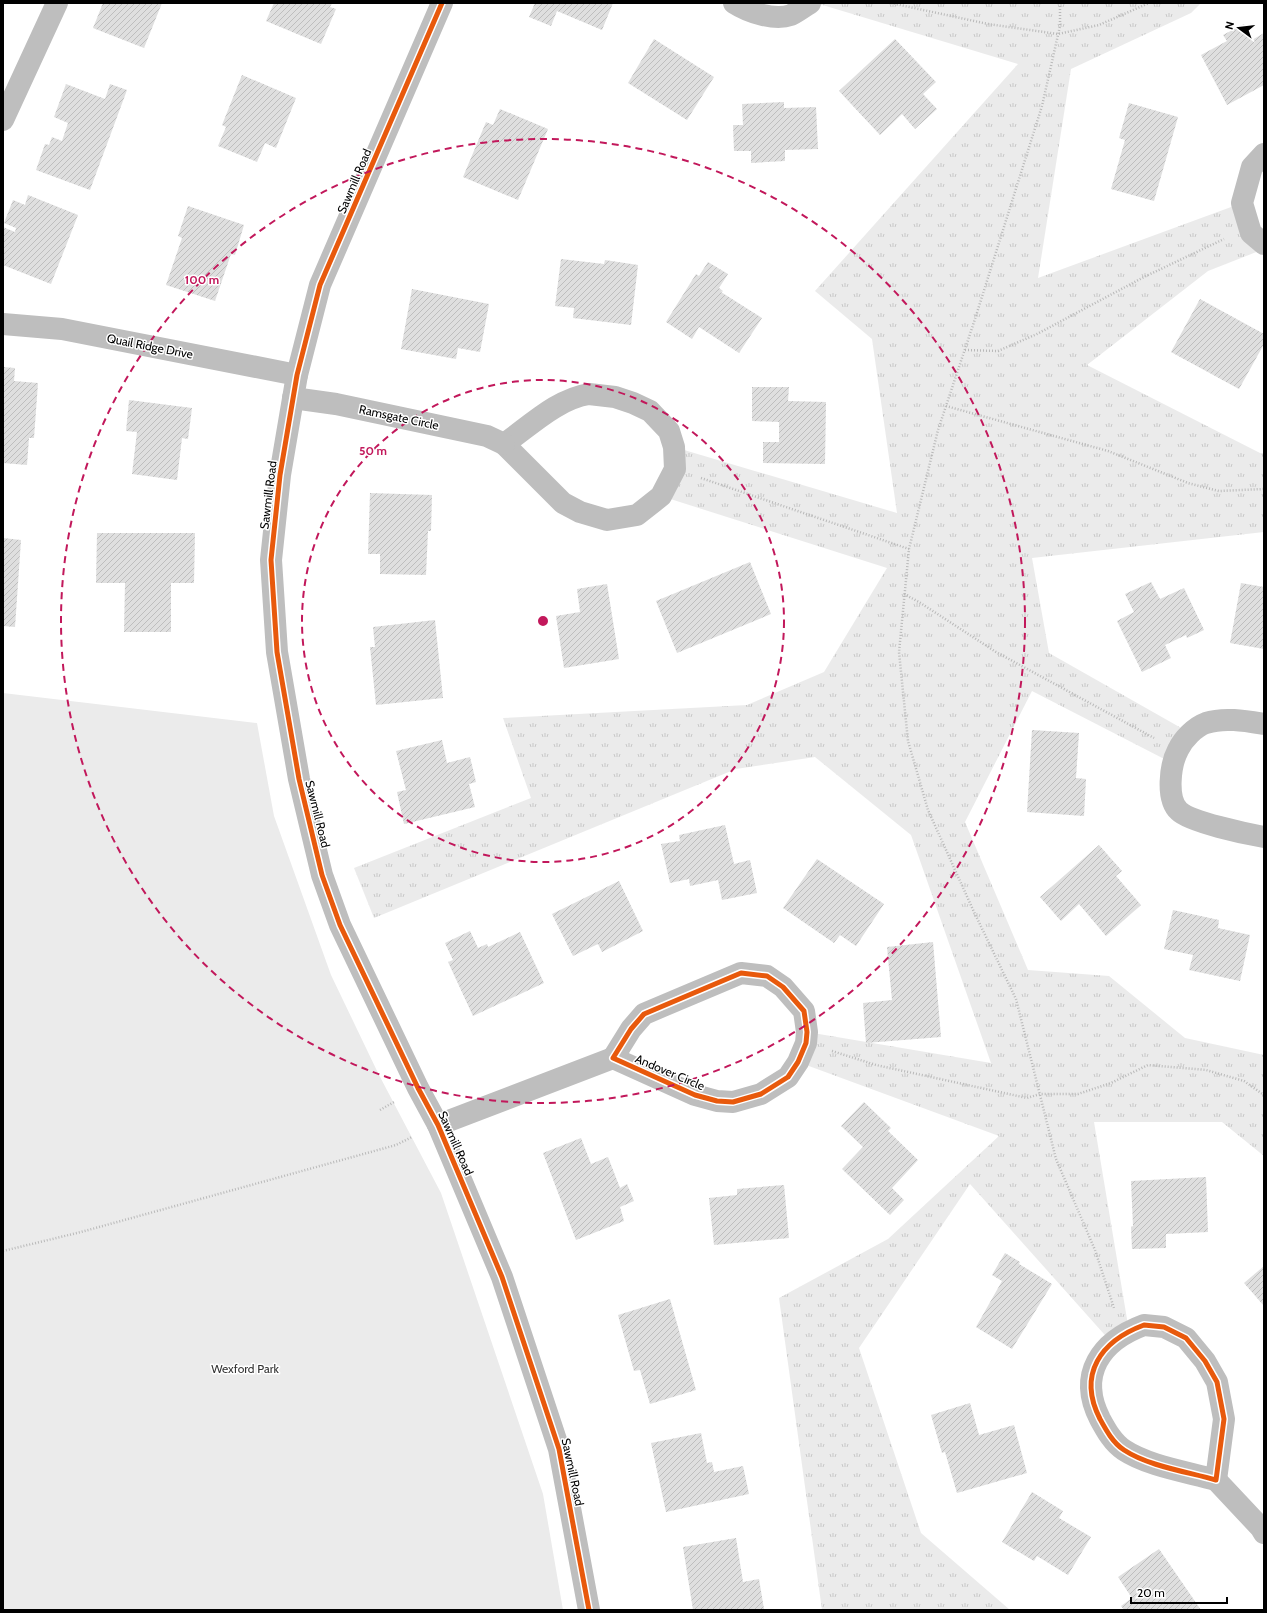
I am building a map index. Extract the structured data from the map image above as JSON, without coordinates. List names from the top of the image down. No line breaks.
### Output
{"streets":{"street":["Sawmill Road","Quail Ridge Drive","Ramsgate Circle","Andover Circle"]},"crossings":[["Sawmill Road","Quail Ridge Drive"],["Sawmill Road","Ramsgate Circle"]],"parks":["Wexford Park"],"scale_bar":"20 m","north":"left","rings":["100 m","50 m"]}
